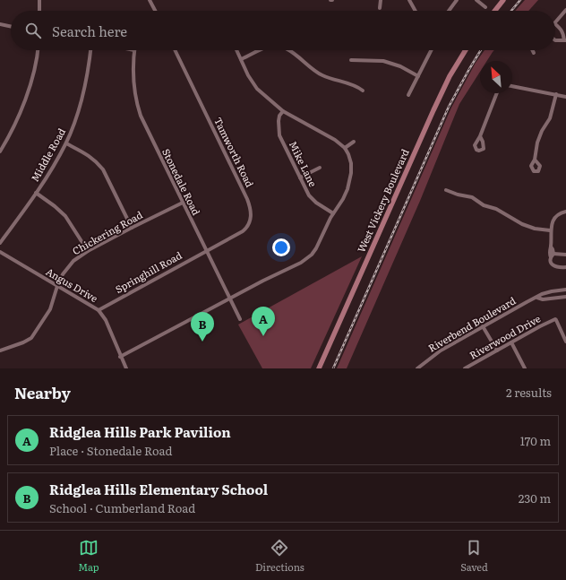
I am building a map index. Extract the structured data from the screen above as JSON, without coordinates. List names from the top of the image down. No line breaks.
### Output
{"streets":{"main road":["West Vickery Boulevard"],"street":["Tamworth Road","Middle Road","Mike Lane","Stonedale Road","Chickering Road","Springhill Road","Angus Drive","Riverbend Boulevard","Riverwood Drive"]},"crossings":[["Tamworth Road","Stonedale Road"],["Tamworth Road","Springhill Road"],["Stonedale Road","Chickering Road"],["Stonedale Road","Springhill Road"],["Chickering Road","Angus Drive"],["Springhill Road","Angus Drive"]],"north":"top left","page":{"search":"Search here","pins":["A","B"],"heading":["Nearby","2 results"],"list":[{"mark":"A","name":"Ridglea Hills Park Pavilion","note":"Place · Stonedale Road","value":"170 m"},{"mark":"B","name":"Ridglea Hills Elementary School","note":"School · Cumberland Road","value":"230 m"}],"nav":["Map","Directions","Saved"]}}
